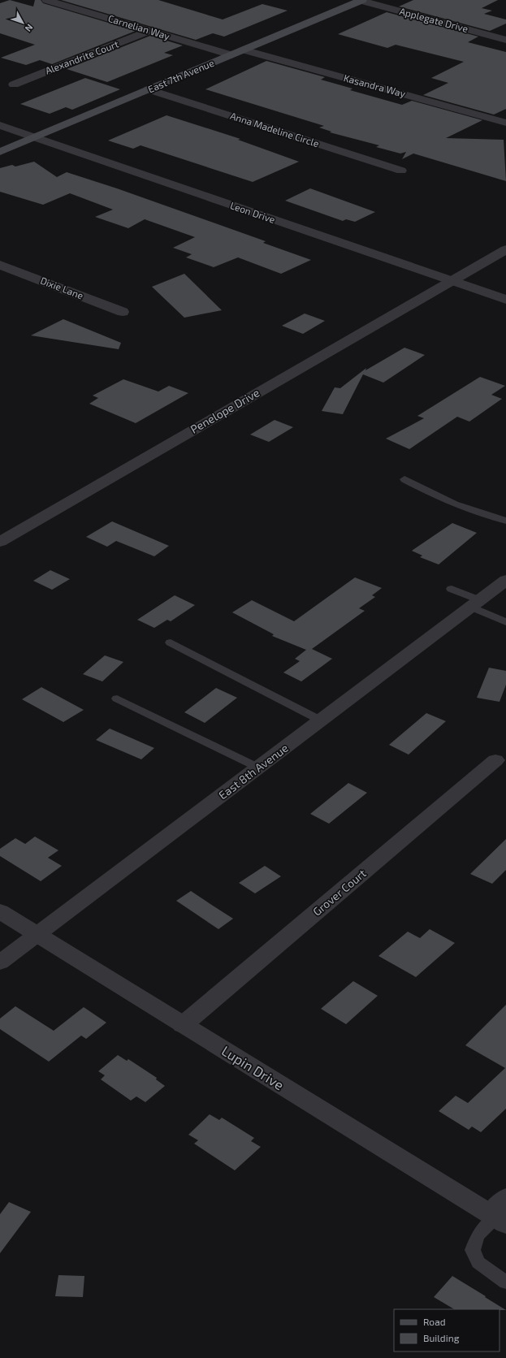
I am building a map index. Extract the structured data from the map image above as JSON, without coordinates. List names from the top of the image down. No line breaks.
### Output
{"streets":{"main road":["East 7th Avenue"],"street":["Applegate Drive","Carnelian Way","Alexandrite Court","Kasandra Way","Anna Madeline Circle","Leon Drive","Dixie Lane","Penelope Drive","East 8th Avenue","Grover Court","Lupin Drive"]},"crossings":[["Applegate Drive","East 7th Avenue"],["Carnelian Way","Alexandrite Court"],["Carnelian Way","East 7th Avenue"],["East 7th Avenue","Kasandra Way"],["East 7th Avenue","Anna Madeline Circle"],["East 7th Avenue","Leon Drive"],["Leon Drive","Penelope Drive"],["East 8th Avenue","Lupin Drive"],["Grover Court","Lupin Drive"]],"legend":["Road","Building"],"north":"bottom right"}
